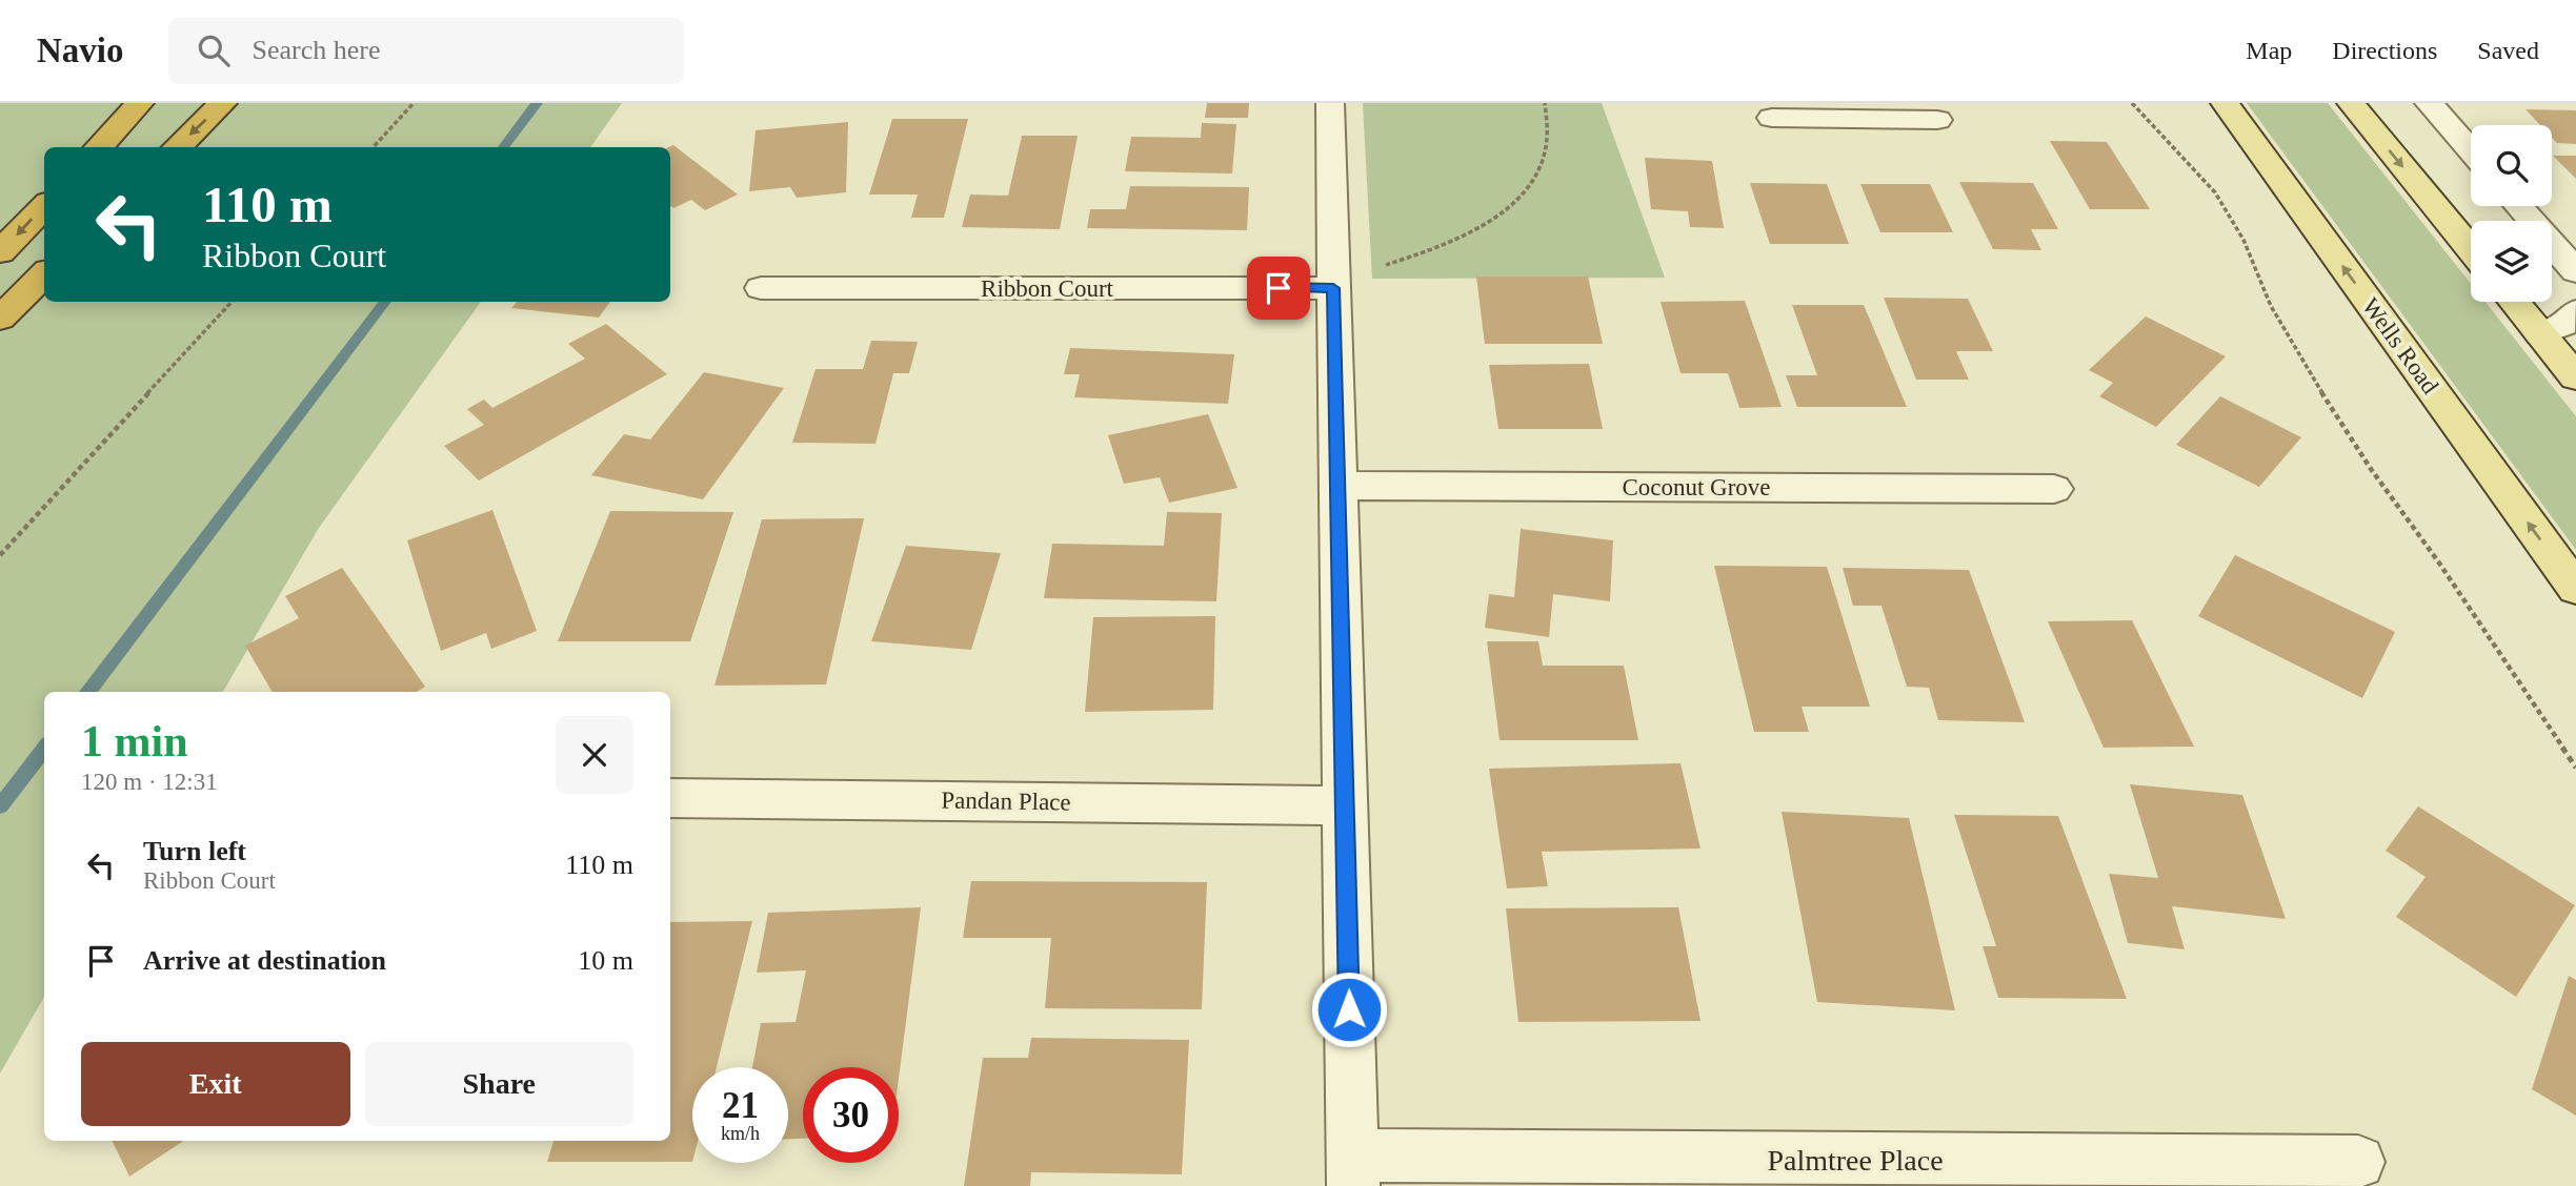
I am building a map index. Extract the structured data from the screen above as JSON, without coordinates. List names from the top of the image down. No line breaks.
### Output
{"streets":{"main road":["Wells Road"],"street":["Ribbon Court","Coconut Grove","Pandan Place","Palmtree Place"]},"page":{"header":"Navio","search":"Search here","nav":["Map","Directions","Saved"],"turn":["110 m","Ribbon Court"],"heading":["1 min","120 m · 12:31"],"list":[{"name":"Turn left","note":"Ribbon Court","value":"110 m"},{"name":"Arrive at destination","value":"10 m"}],"buttons":["Exit","Share"],"speed":"21 km/h","limit":"30"}}
